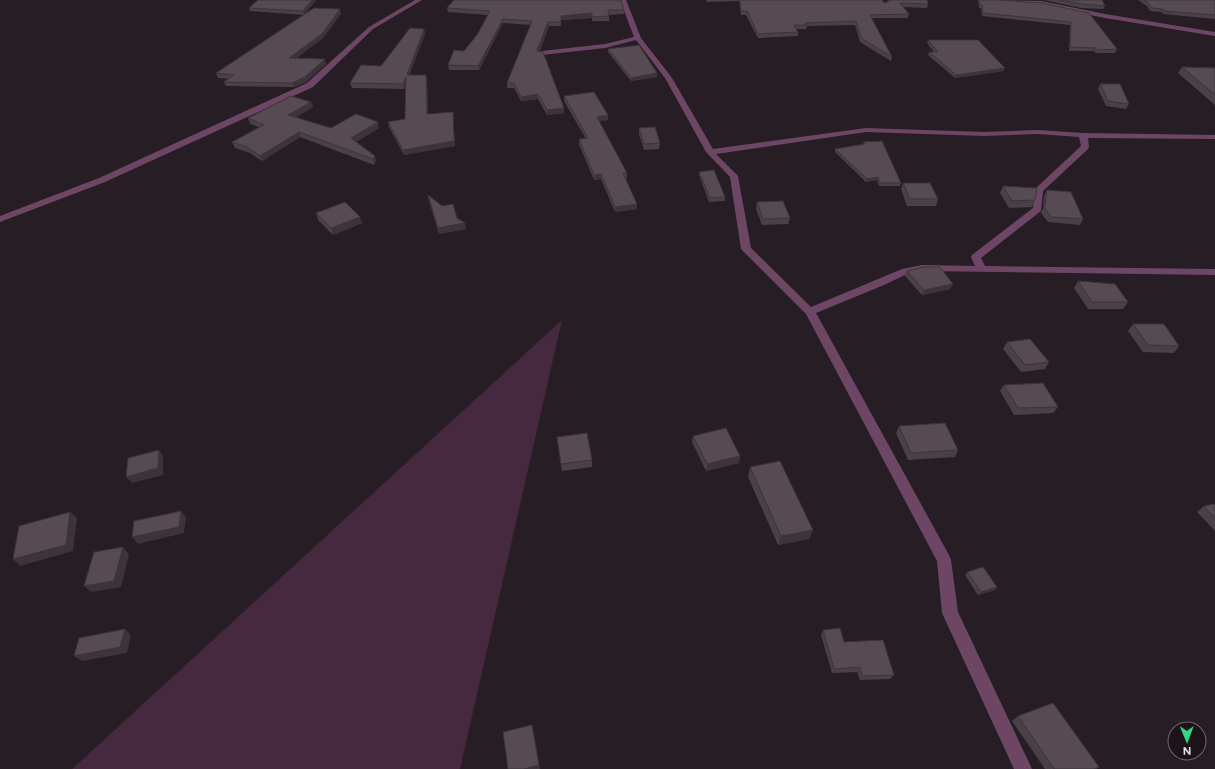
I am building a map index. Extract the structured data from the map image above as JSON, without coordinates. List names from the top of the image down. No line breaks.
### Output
{"north":"bottom"}
